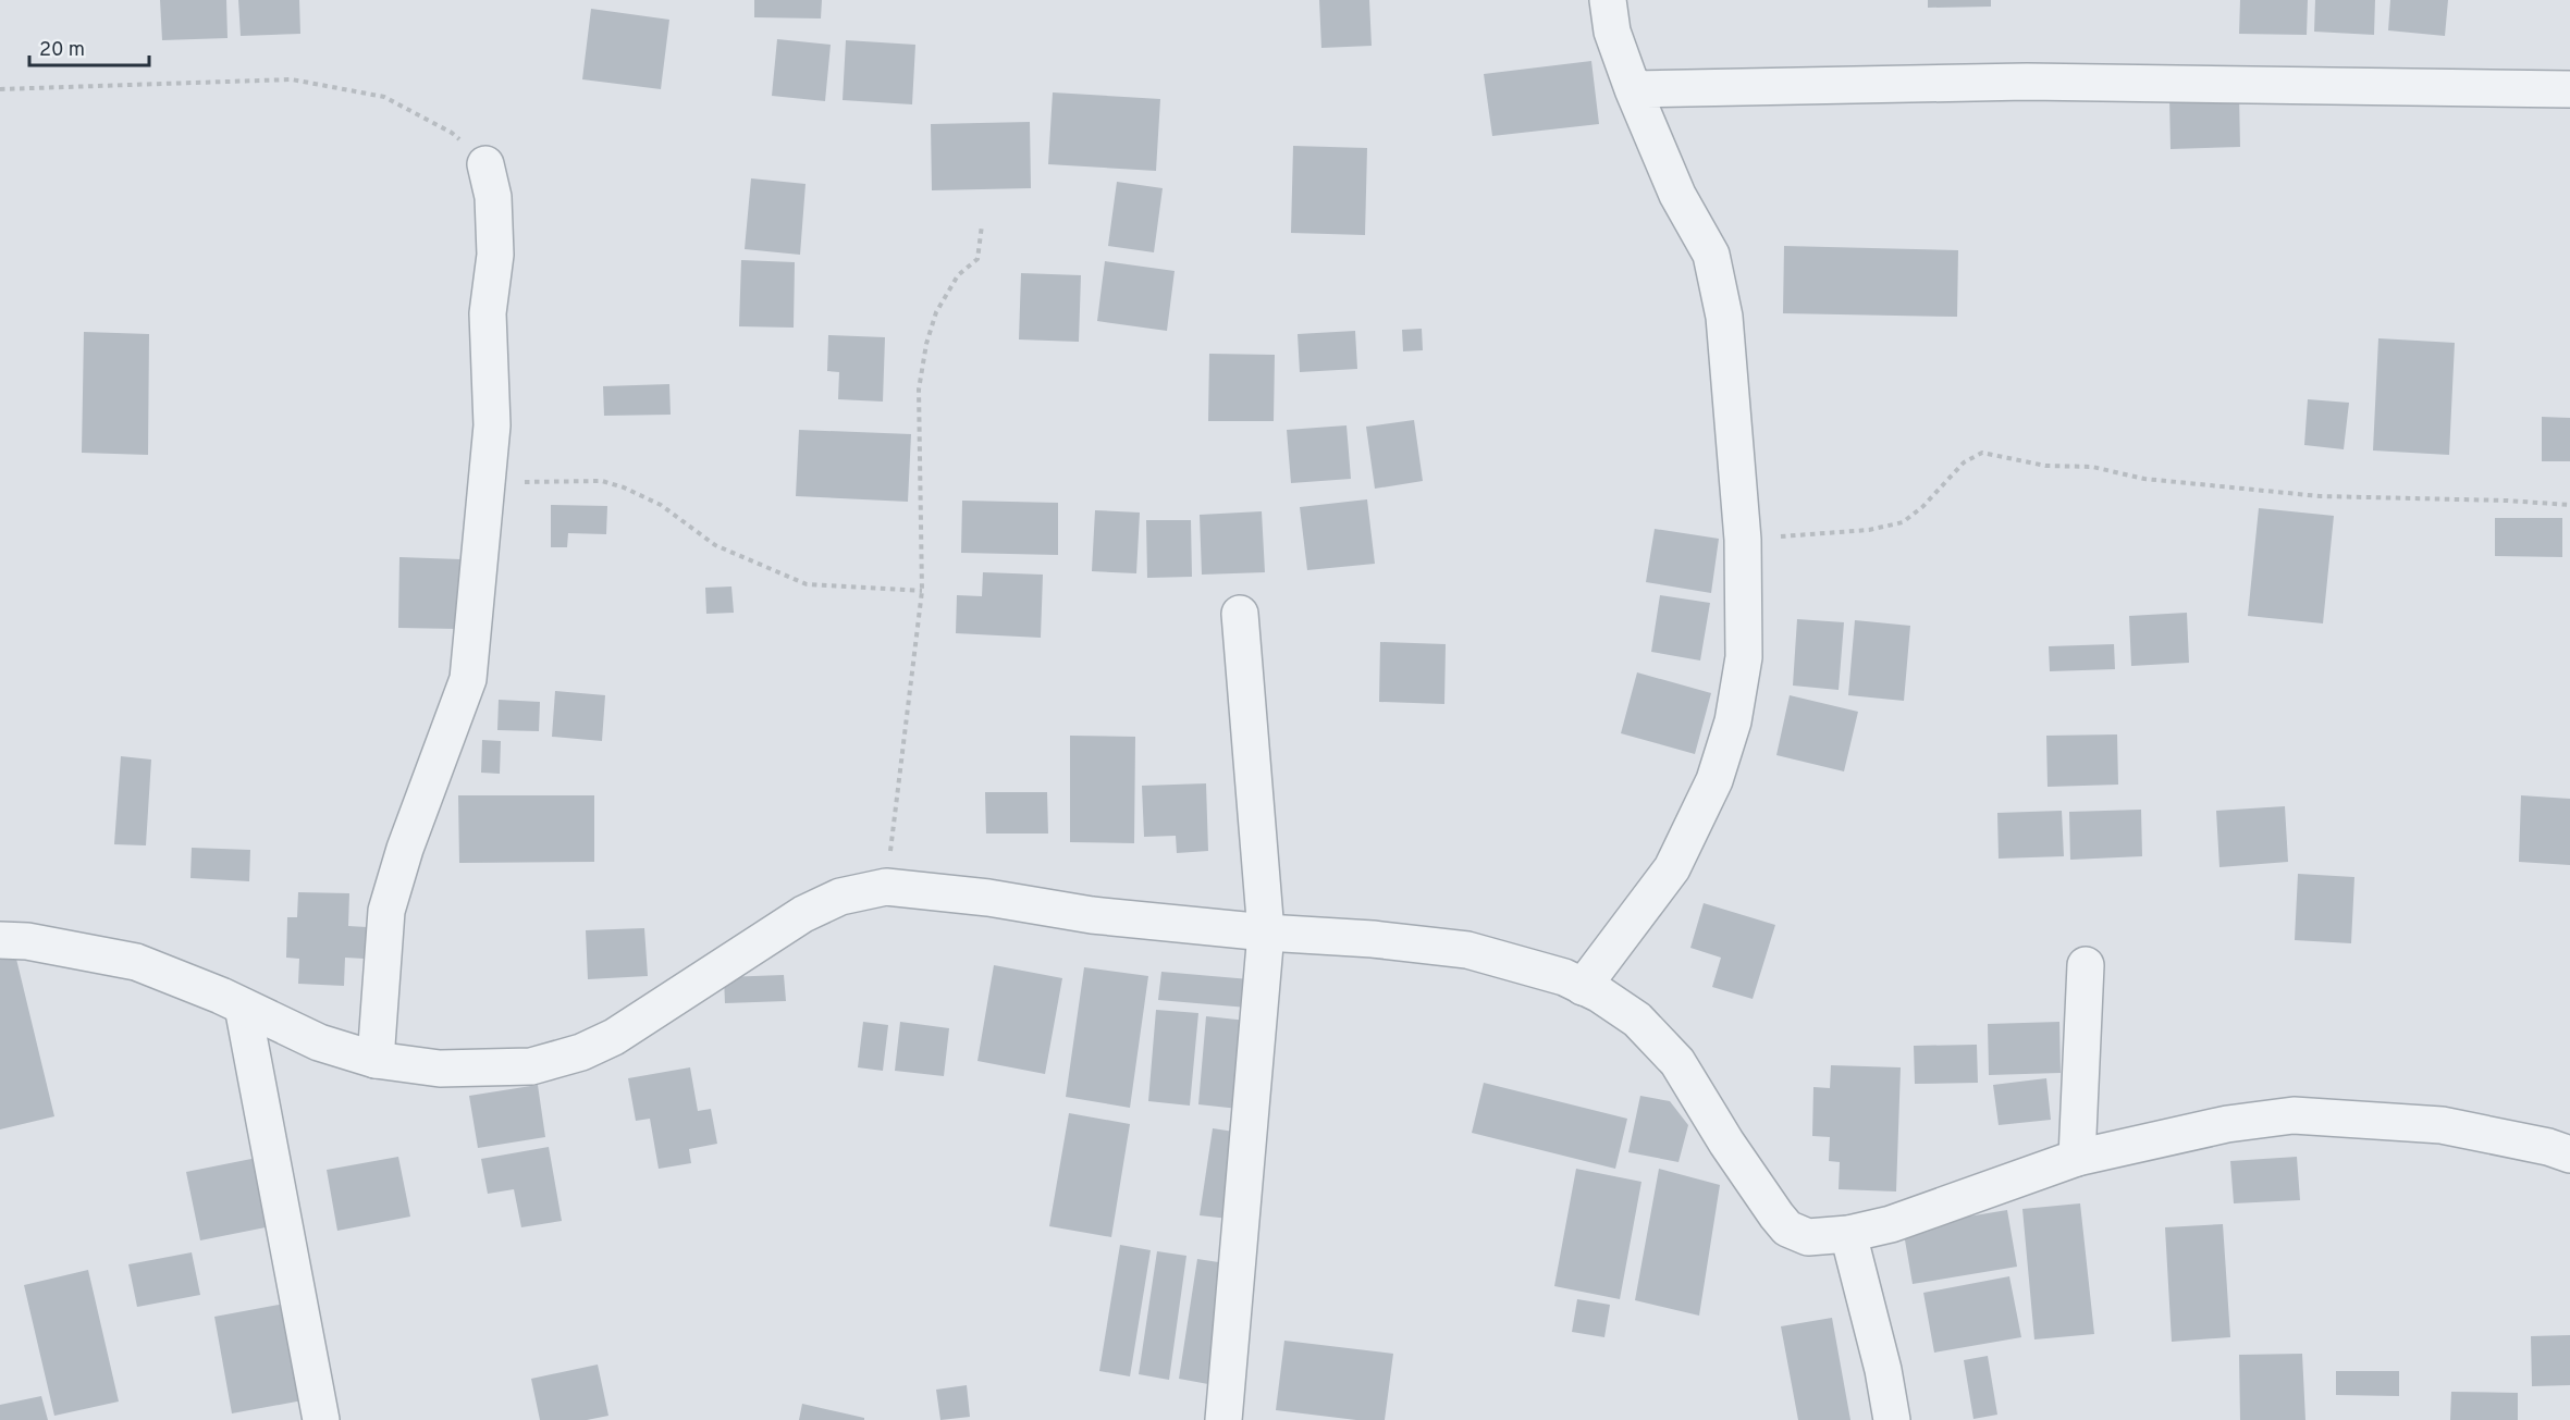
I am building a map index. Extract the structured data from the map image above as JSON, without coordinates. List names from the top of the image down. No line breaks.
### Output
{"scale_bar":"20 m"}
